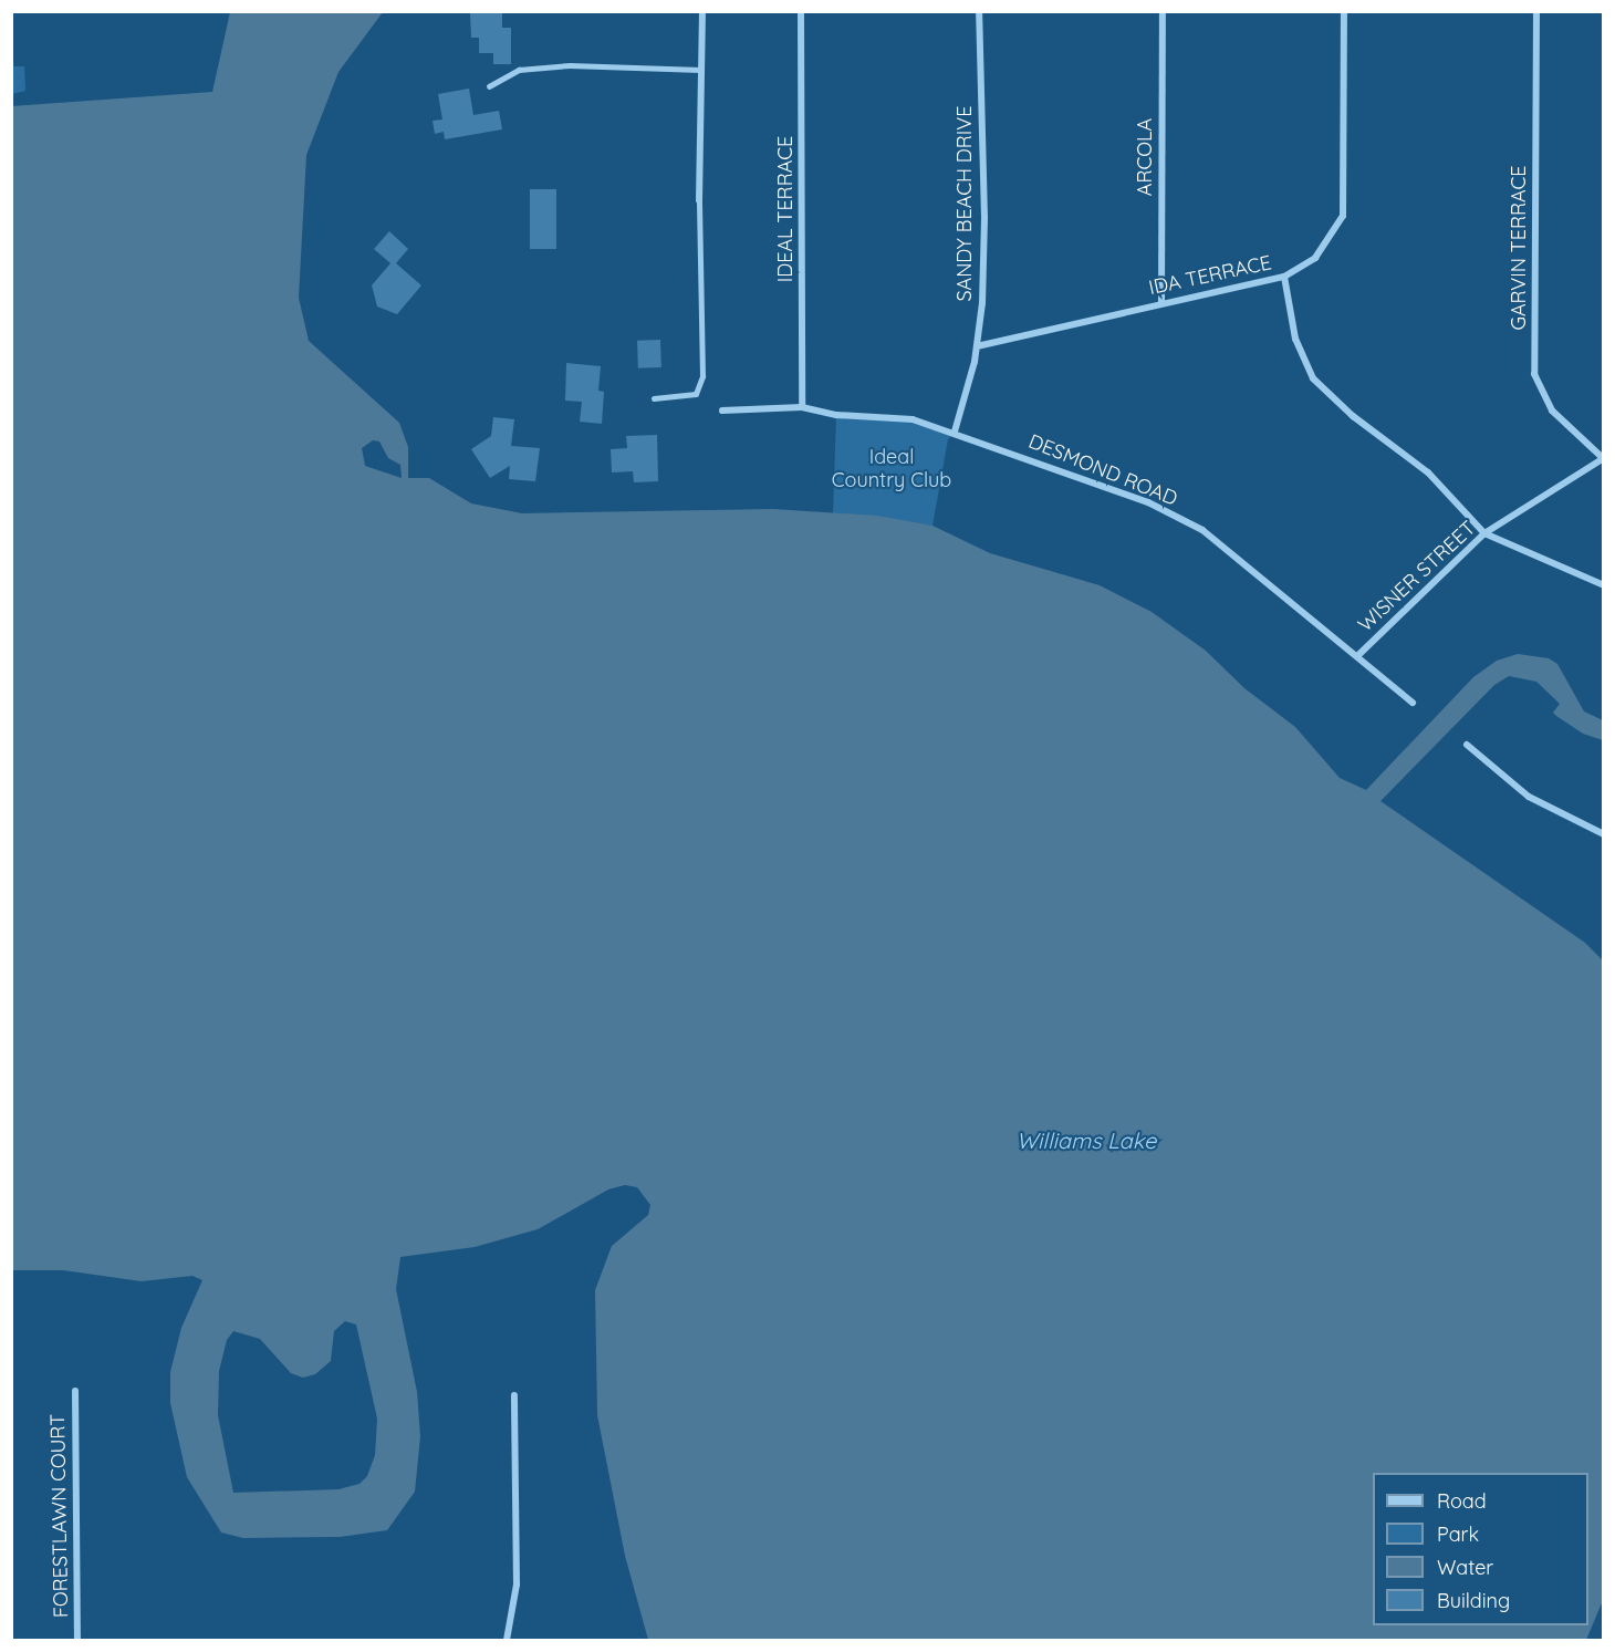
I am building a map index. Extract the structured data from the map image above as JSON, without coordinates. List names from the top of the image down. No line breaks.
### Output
{"streets":{"street":["ARCOLA","SANDY BEACH DRIVE","IDEAL TERRACE","GARVIN TERRACE","IDA TERRACE","DESMOND ROAD","WISNER STREET","FORESTLAWN COURT"]},"crossings":[["ARCOLA","IDA TERRACE"],["SANDY BEACH DRIVE","IDA TERRACE"],["SANDY BEACH DRIVE","DESMOND ROAD"],["IDEAL TERRACE","DESMOND ROAD"],["GARVIN TERRACE","WISNER STREET"],["DESMOND ROAD","WISNER STREET"]],"water":["Williams Lake"],"parks":["Ideal Country Club"],"legend":["Road","Park","Water","Building"]}
